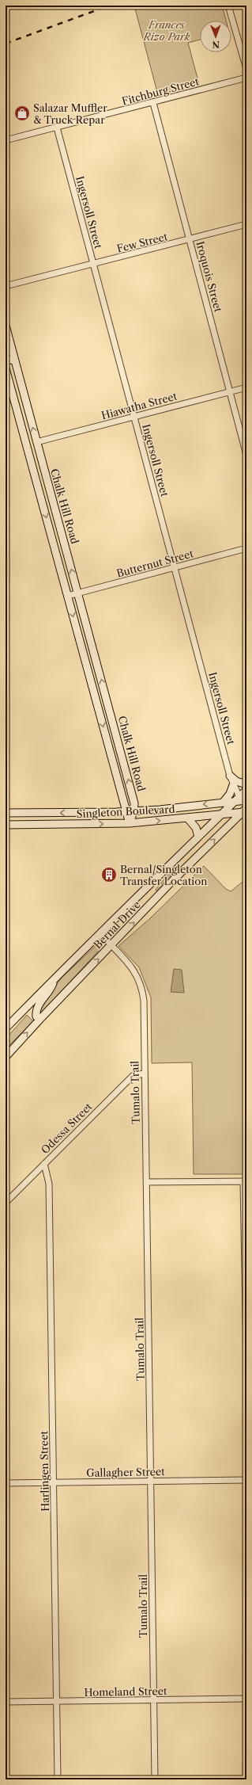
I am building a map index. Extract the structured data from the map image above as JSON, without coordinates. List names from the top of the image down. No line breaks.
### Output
{"streets":{"street":["Fitchburg Street","Ingersoll Street","Few Street","Iroquois Street","Hiawatha Street","Chalk Hill Road","Butternut Street","Singleton Boulevard","Bernal Drive","Tumalo Trail","Odessa Street","Harlingen Street","Gallagher Street","Homeland Street"]},"crossings":[["Fitchburg Street","Ingersoll Street"],["Fitchburg Street","Iroquois Street"],["Ingersoll Street","Few Street"],["Ingersoll Street","Hiawatha Street"],["Ingersoll Street","Butternut Street"],["Ingersoll Street","Singleton Boulevard"],["Ingersoll Street","Bernal Drive"],["Few Street","Iroquois Street"],["Iroquois Street","Hiawatha Street"],["Hiawatha Street","Chalk Hill Road"],["Chalk Hill Road","Butternut Street"],["Chalk Hill Road","Singleton Boulevard"],["Singleton Boulevard","Bernal Drive"],["Bernal Drive","Tumalo Trail"],["Tumalo Trail","Odessa Street"],["Tumalo Trail","Gallagher Street"],["Tumalo Trail","Homeland Street"],["Odessa Street","Harlingen Street"],["Harlingen Street","Gallagher Street"],["Harlingen Street","Homeland Street"]],"parks":["Frances Rizo Park"],"places":{"shop":["Salazar Muffler & Truck Repar"],"building":["Bernal/Singleton Transfer Location"]},"north":"bottom"}
